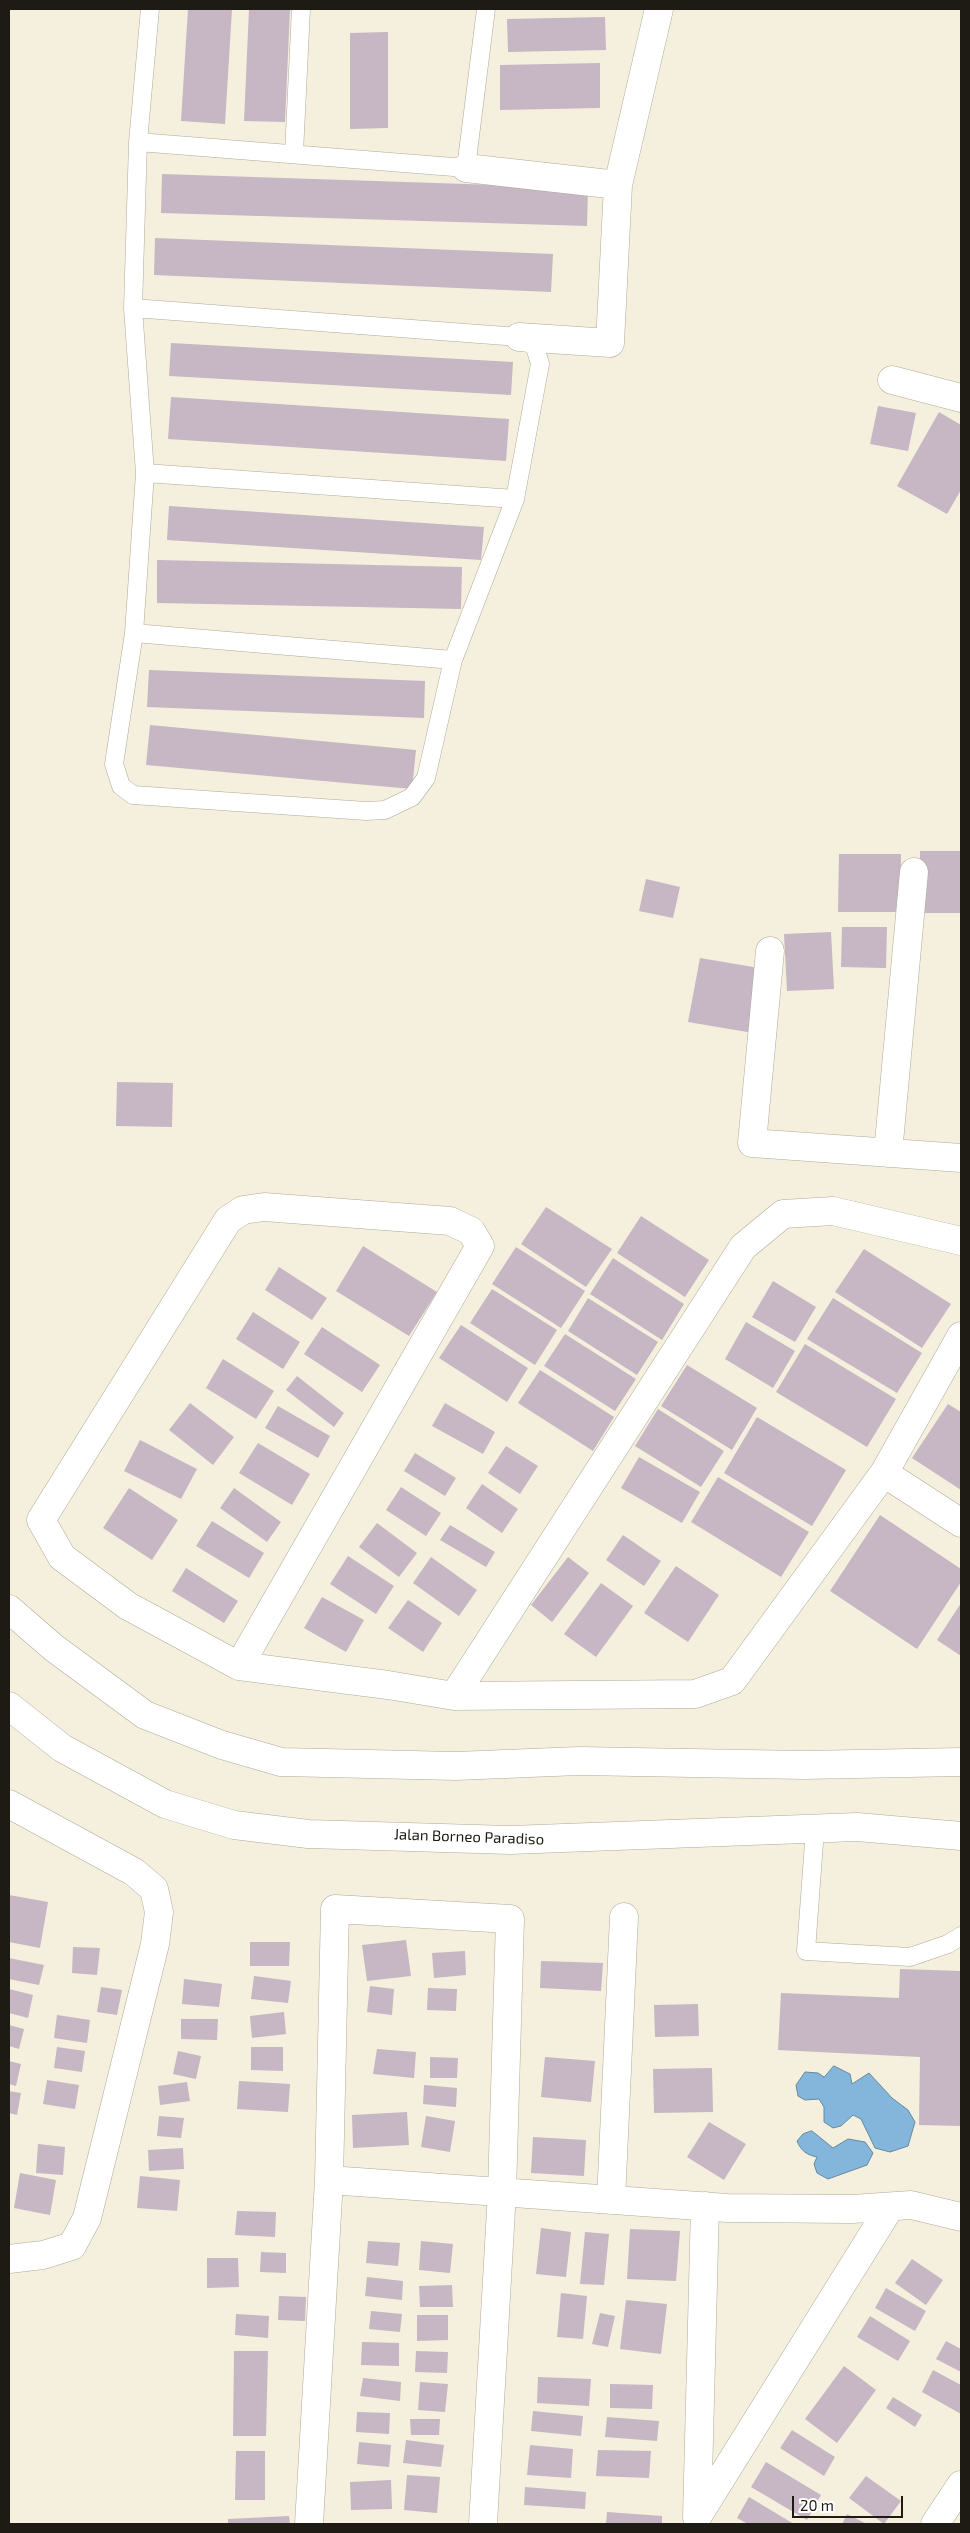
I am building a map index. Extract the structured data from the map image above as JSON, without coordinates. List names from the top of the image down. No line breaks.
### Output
{"streets":{"street":["Jalan Borneo Paradiso"]},"scale_bar":"20 m"}
